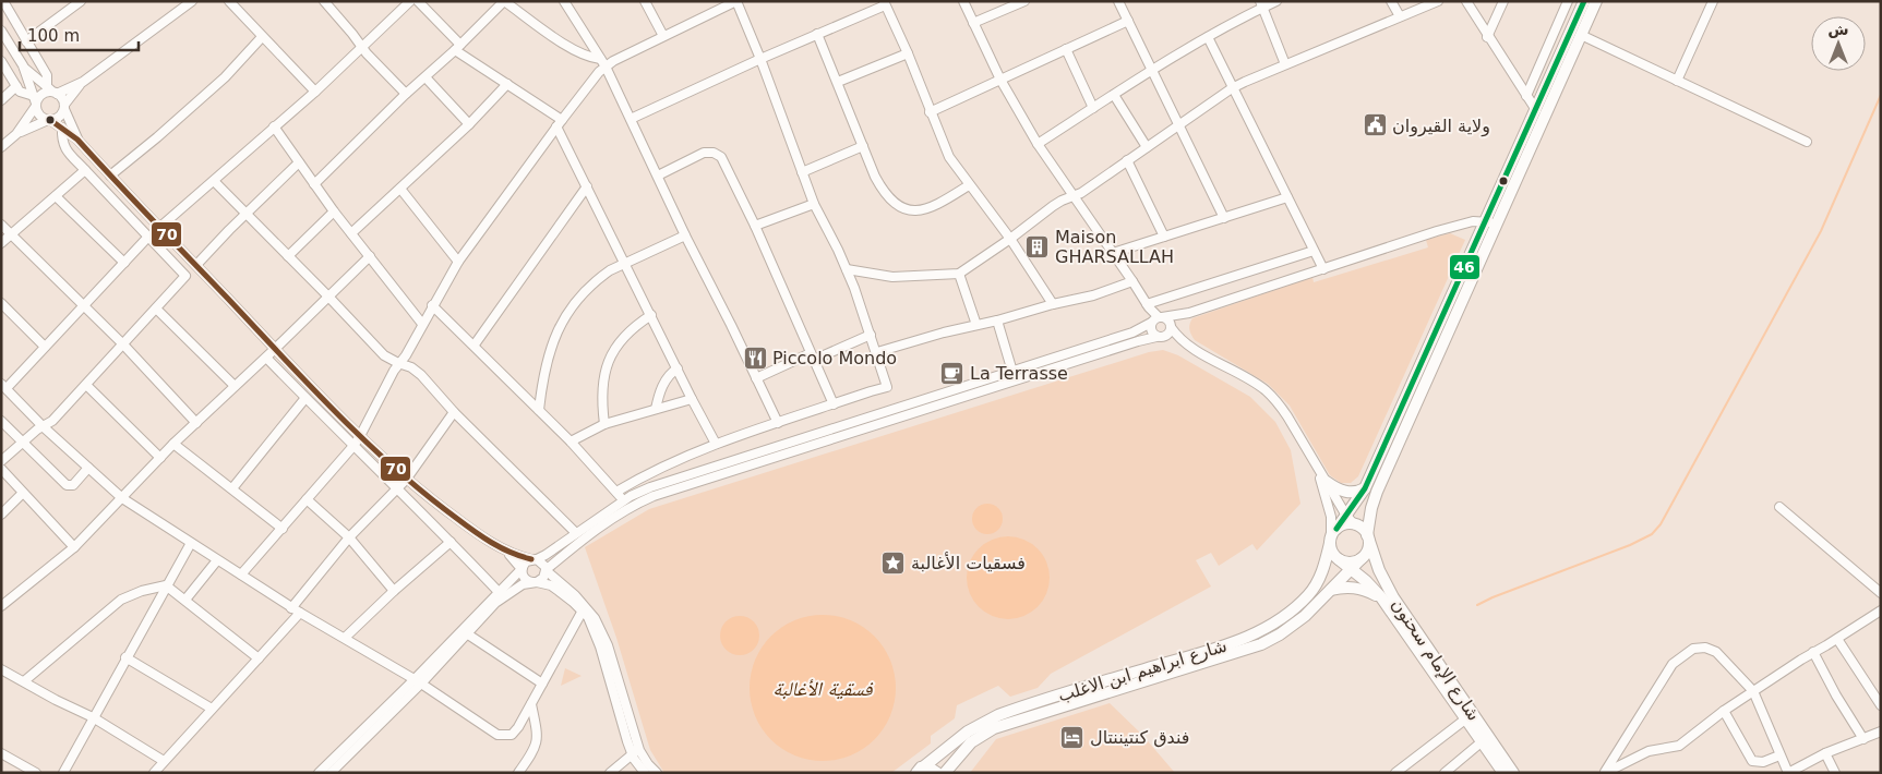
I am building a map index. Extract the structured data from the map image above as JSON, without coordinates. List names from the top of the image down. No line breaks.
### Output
{"streets":{"main road":["شارع الإمام سحنون","شارع ابراهيم ابن الاغلب"]},"crossings":[["شارع الإمام سحنون","شارع ابراهيم ابن الاغلب"]],"water":["فسقية الأغالبة"],"places":{"public building":["ولاية القيروان"],"building":["Maison GHARSALLAH"],"restaurant":["Piccolo Mondo"],"cafe":["La Terrasse"],"place":["فسقيات الأغالبة"],"hotel":["فندق كنتيننتال"]},"lines":["transit line 46","transit line 70"],"scale_bar":"100 m","north":"top"}
